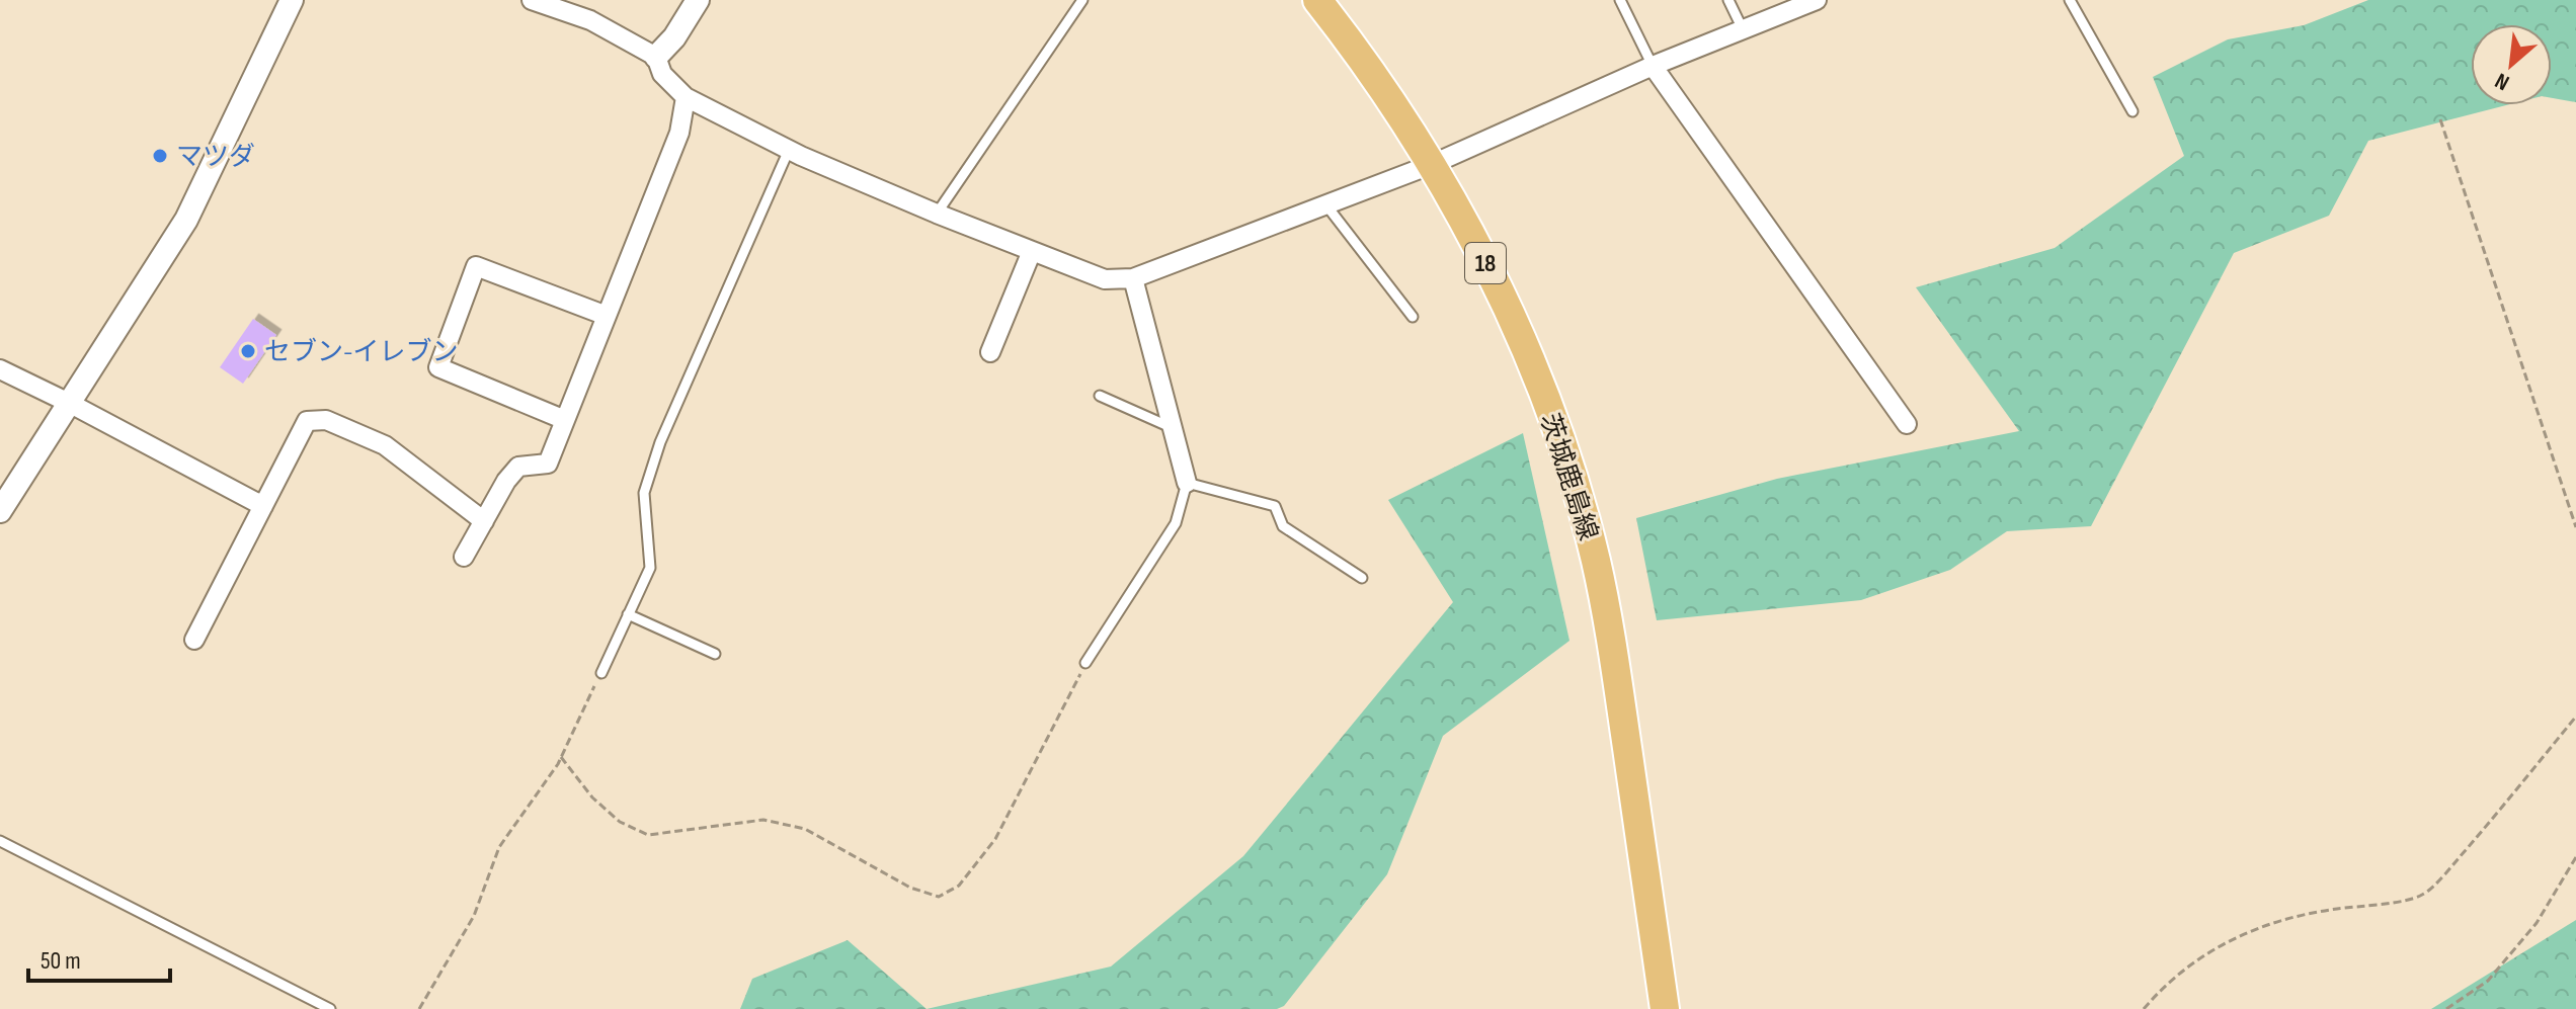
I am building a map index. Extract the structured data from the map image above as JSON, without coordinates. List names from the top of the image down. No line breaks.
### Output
{"streets":{"main road":["18","茨城鹿島線"]},"places":["マツダ","セブン-イレブン"],"scale_bar":"50 m","north":"bottom left"}
